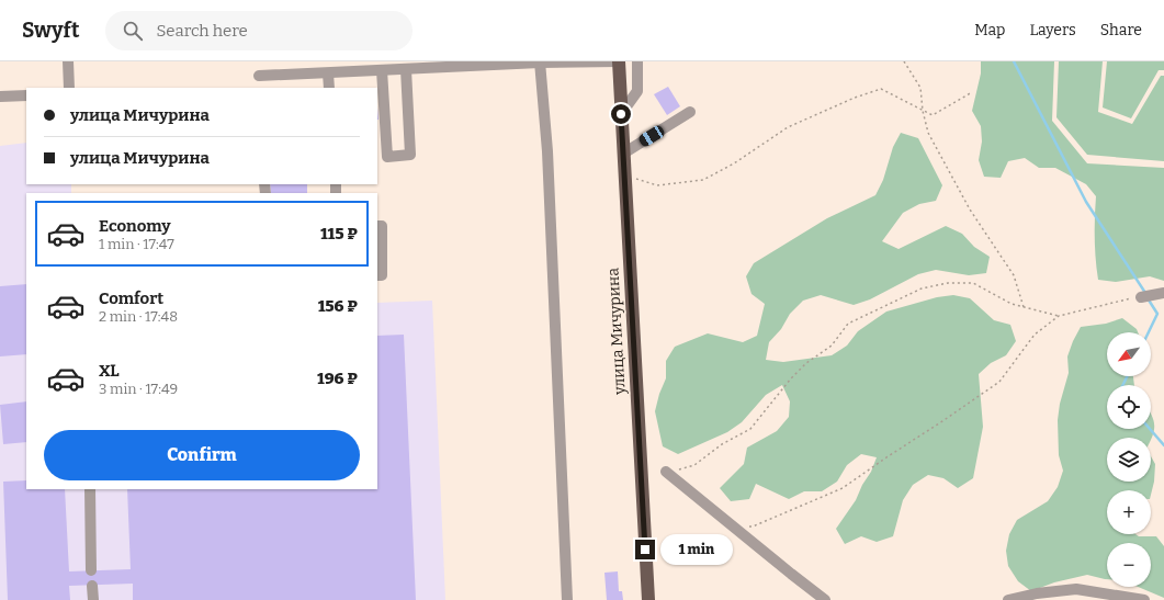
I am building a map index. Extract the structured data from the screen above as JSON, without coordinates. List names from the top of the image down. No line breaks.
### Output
{"streets":{"main road":["улица Мичурина"]},"north":"bottom left","page":{"header":"Swyft","search":"Search here","nav":["Map","Layers","Share"],"banner":["улица Мичурина","улица Мичурина"],"list":[{"name":"Economy","note":"1 min · 17:47","value":"115 ₽"},{"name":"Comfort","note":"2 min · 17:48","value":"156 ₽"},{"name":"XL","note":"3 min · 17:49","value":"196 ₽"}],"map_buttons":["+","−"],"buttons":"Confirm","bubble":"1 min"}}
